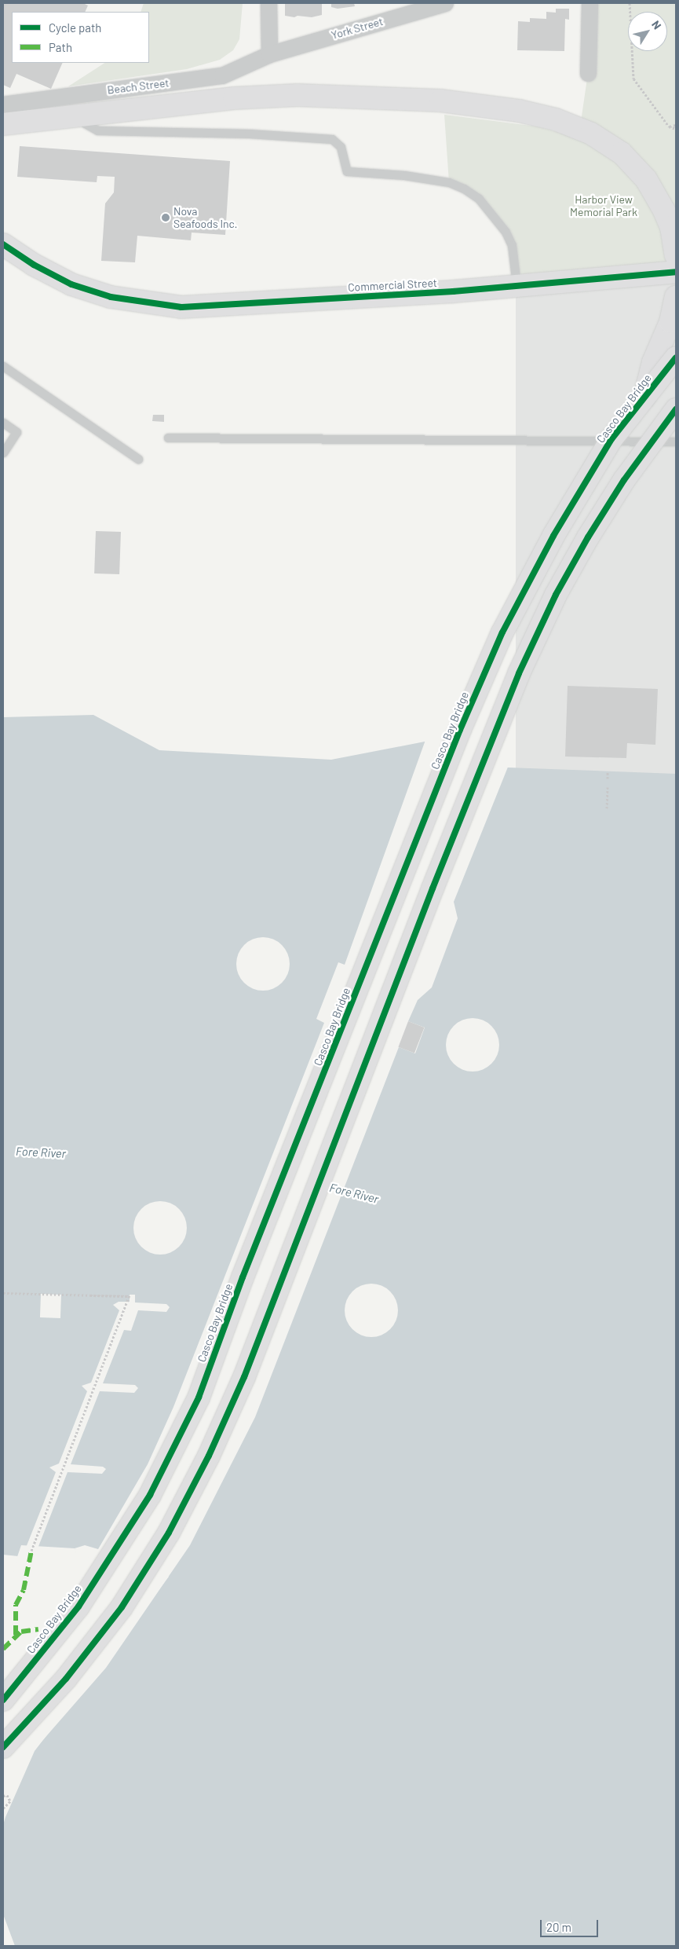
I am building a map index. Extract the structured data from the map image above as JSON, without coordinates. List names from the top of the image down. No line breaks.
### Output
{"streets":{"main road":["Commercial Street","Casco Bay Bridge"],"street":["York Street","Beach Street"]},"crossings":[["York Street","Beach Street"]],"water":["Fore River"],"parks":["Harbor View Memorial Park"],"places":["Nova Seafoods Inc."],"legend":["Cycle path","Path"],"scale_bar":"20 m","north":"top right"}
